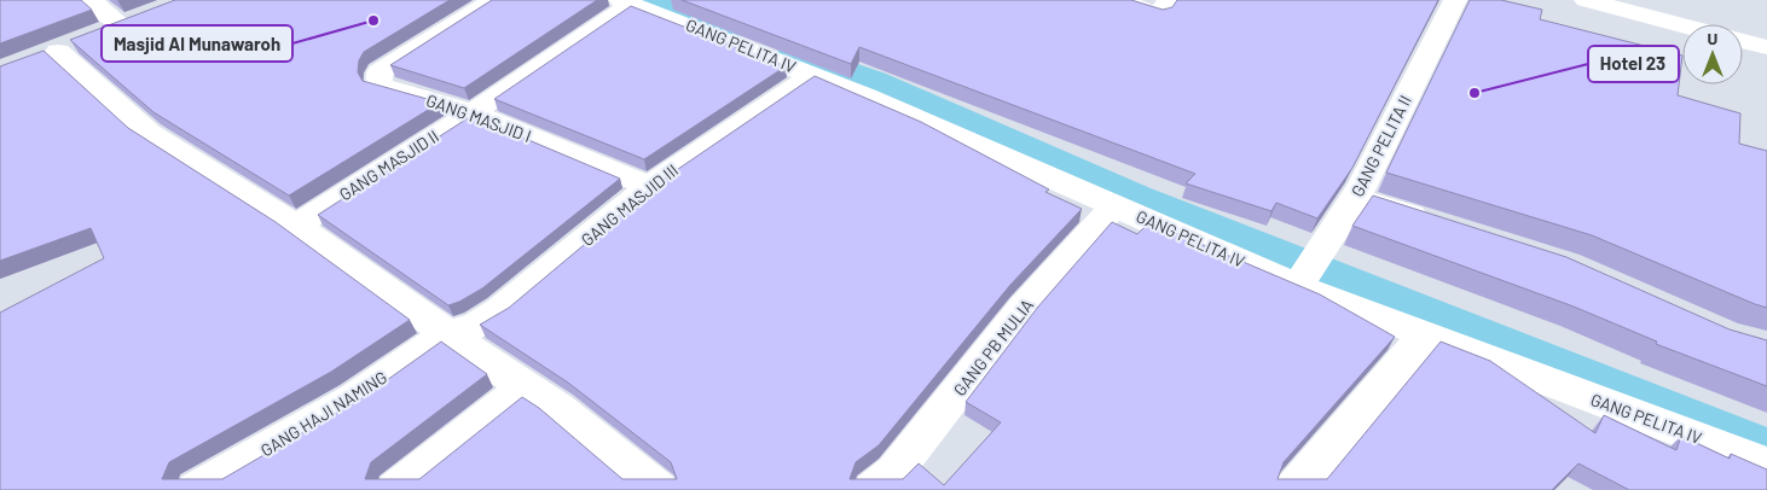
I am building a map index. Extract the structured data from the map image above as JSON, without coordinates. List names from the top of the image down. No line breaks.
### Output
{"streets":{"street":["GANG PELITA IV","GANG MASJID I","GANG PELITA II","GANG MASJID II","GANG MASJID III","GANG PB MULIA","GANG HAJI NAMING"]},"crossings":[["GANG PELITA IV","GANG PELITA II"],["GANG PELITA IV","GANG MASJID II"],["GANG PELITA IV","GANG MASJID III"],["GANG PELITA IV","GANG PB MULIA"],["GANG MASJID I","GANG MASJID II"],["GANG MASJID I","GANG MASJID III"],["GANG MASJID III","GANG HAJI NAMING"]],"places":["Masjid Al Munawaroh","Hotel 23"],"north":"top"}
